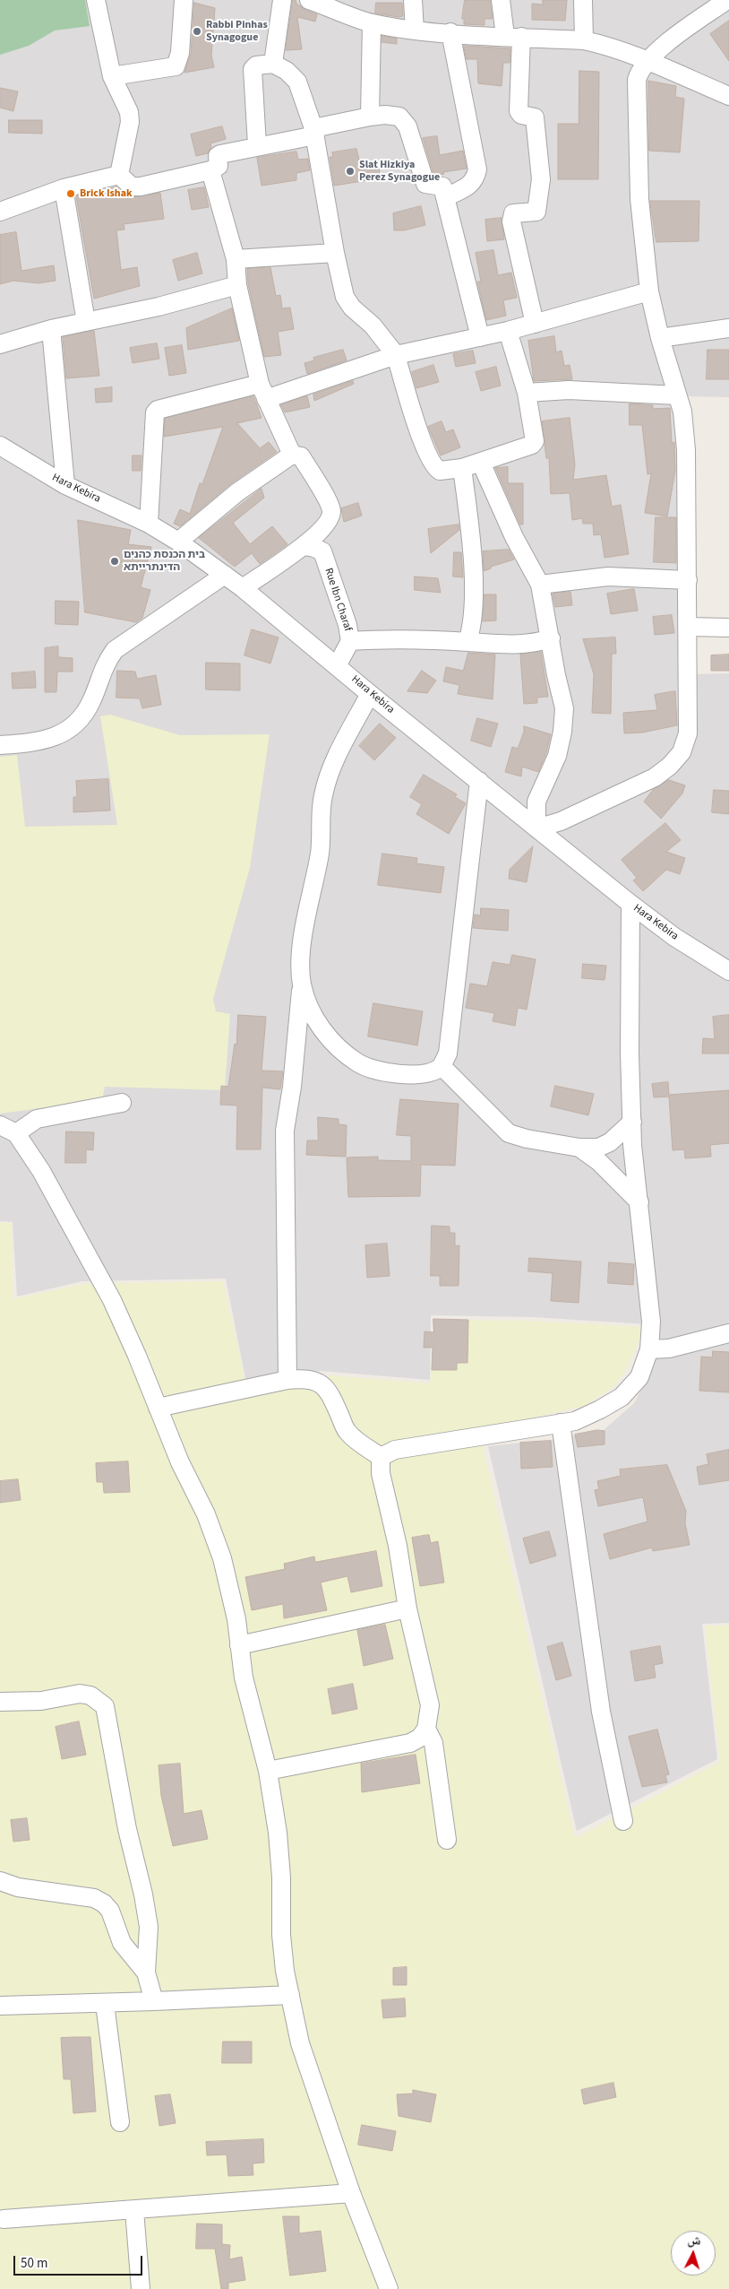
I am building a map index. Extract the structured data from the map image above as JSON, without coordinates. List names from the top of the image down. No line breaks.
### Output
{"streets":{"street":["Hara Kebira","Rue Ibn Charaf"]},"crossings":[["Hara Kebira","Rue Ibn Charaf"]],"places":["Rabbi Pinhas Synagogue","Slat Hizkiya Perez Synagogue","Brick Ishak","בית הכנסת כהנים הדינתרייתא"],"scale_bar":"50 m","north":"top"}
